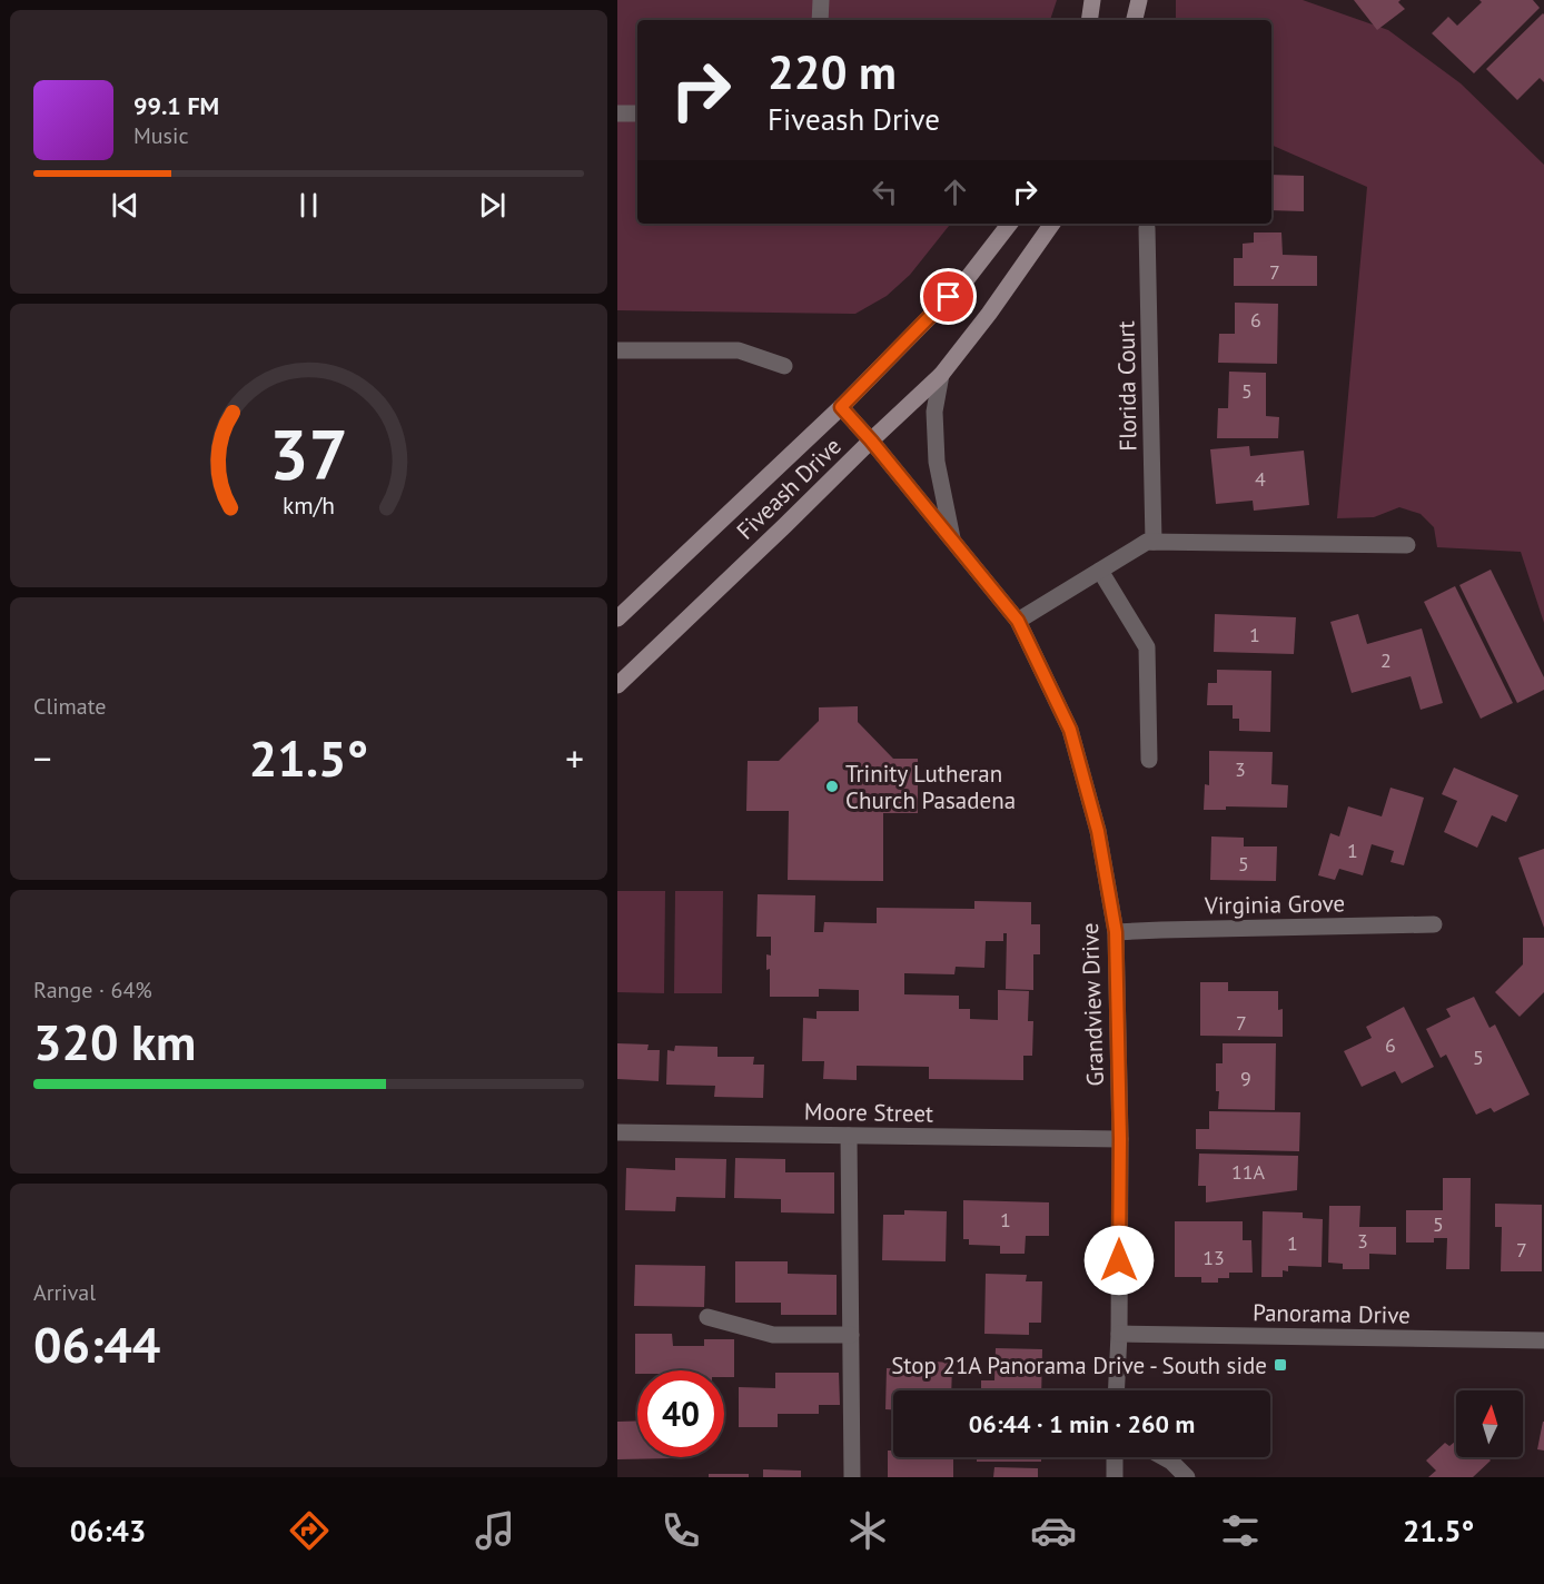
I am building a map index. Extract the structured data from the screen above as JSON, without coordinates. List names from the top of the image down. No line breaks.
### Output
{"streets":{"main road":["Fiveash Drive"],"street":["Florida Court","Virginia Grove","Grandview Drive","Moore Street","Panorama Drive"]},"crossings":[["Fiveash Drive","Grandview Drive"],["Virginia Grove","Grandview Drive"],["Grandview Drive","Moore Street"],["Grandview Drive","Panorama Drive"]],"places":{"other":["Trinity Lutheran Church Pasadena"],"transit":["Stop 21A Panorama Drive - South side"]},"house_numbers":["7","6","5","4","1","2","3","1","5","7","6","5","9","11A","1","5","3","1","7","13"],"north":"top","page":{"turn":["220 m","Fiveash Drive"],"song":["99.1 FM","Music"],"tile":["Climate",["Range · 64%","320 km"],["Arrival","06:44"]],"heat":["−","21.5°","+"],"limit":"40","trip":"06:44 · 1 min · 260 m","tabs":["06:43","21.5°"],"gauge":["37","km/h"]}}
